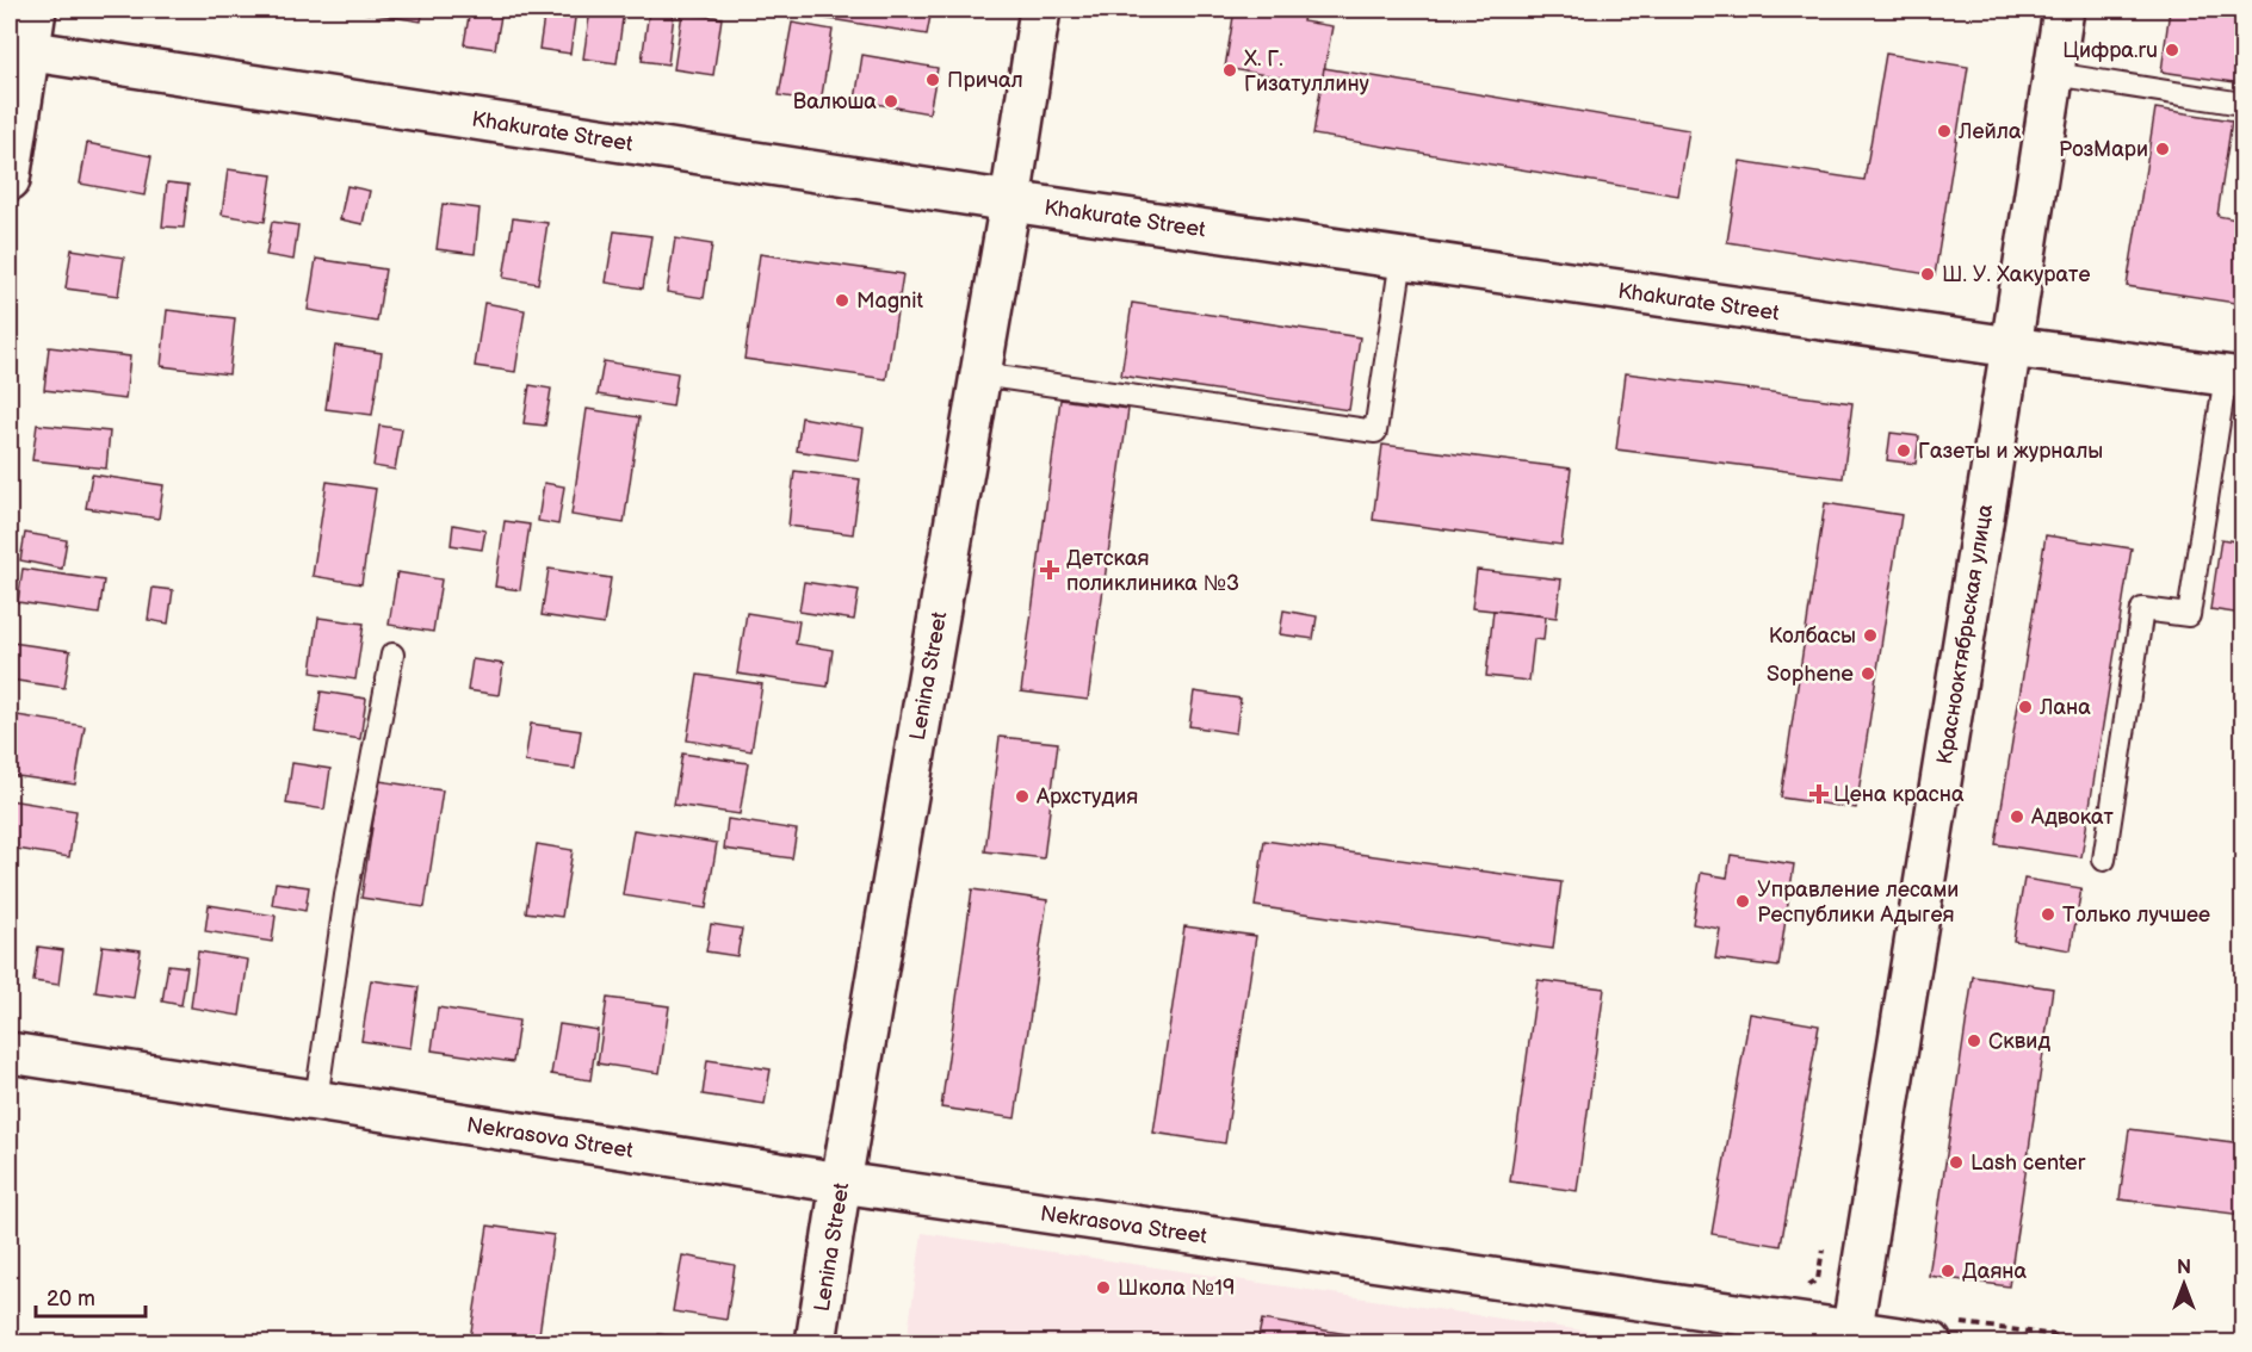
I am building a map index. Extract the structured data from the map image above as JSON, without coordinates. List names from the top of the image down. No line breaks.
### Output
{"streets":{"street":["Khakurate Street","Краснооктябрьская улица","Lenina Street","Nekrasova Street"]},"crossings":[["Khakurate Street","Краснооктябрьская улица"],["Khakurate Street","Lenina Street"],["Краснооктябрьская улица","Nekrasova Street"],["Lenina Street","Nekrasova Street"]],"places":{"other":["Цифра.ru","Х. Г. Гизатуллину","Причал","Валюша","Лейла","РозМари","Ш. У. Хакурате","Magnit","Газеты и журналы","Колбасы","Sophene","Лана","Архстудия","Адвокат","Управление лесами Республики Адыгея","Только лучшее","Сквид","Lash center","Даяна","Школа №19"],"health":["Детская поликлиника №3","Цена красна"]},"scale_bar":"20 m","north":"top"}
